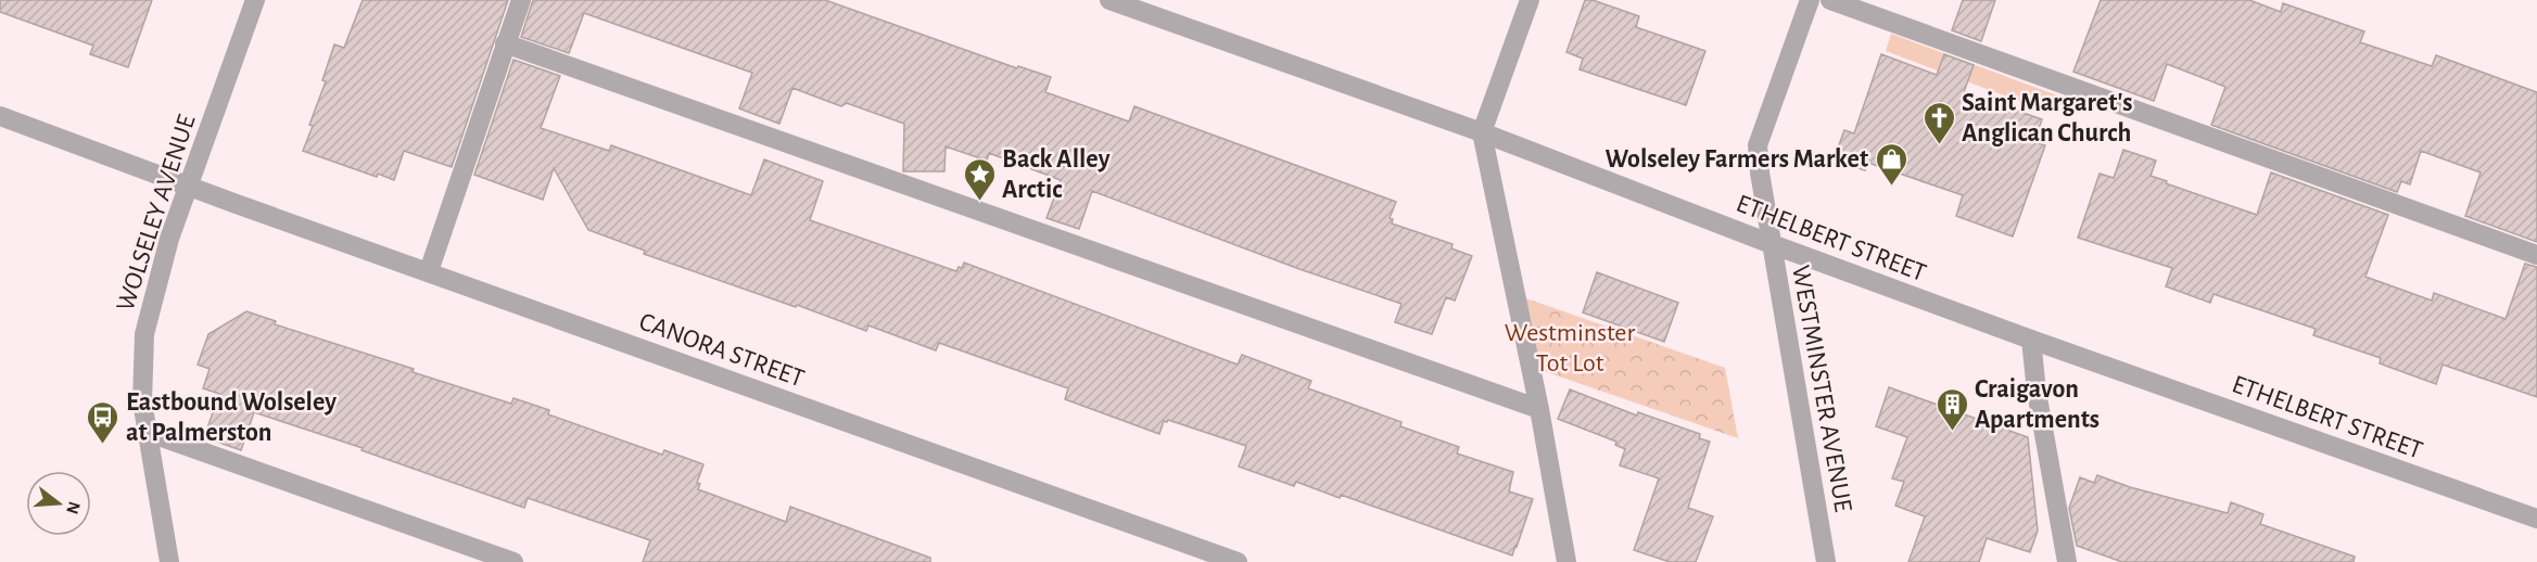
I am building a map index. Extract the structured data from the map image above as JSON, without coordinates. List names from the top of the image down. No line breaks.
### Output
{"streets":{"street":["WOLSELEY AVENUE","ETHELBERT STREET","CANORA STREET","WESTMINSTER AVENUE"]},"crossings":[["WOLSELEY AVENUE","CANORA STREET"],["ETHELBERT STREET","WESTMINSTER AVENUE"]],"parks":["Westminster Tot Lot"],"places":{"church":["Saint Margaret's Anglican Church"],"shop":["Wolseley Farmers Market"],"place":["Back Alley Arctic"],"building":["Craigavon Apartments"],"bus stop":["Eastbound Wolseley at Palmerston"]},"north":"right"}
